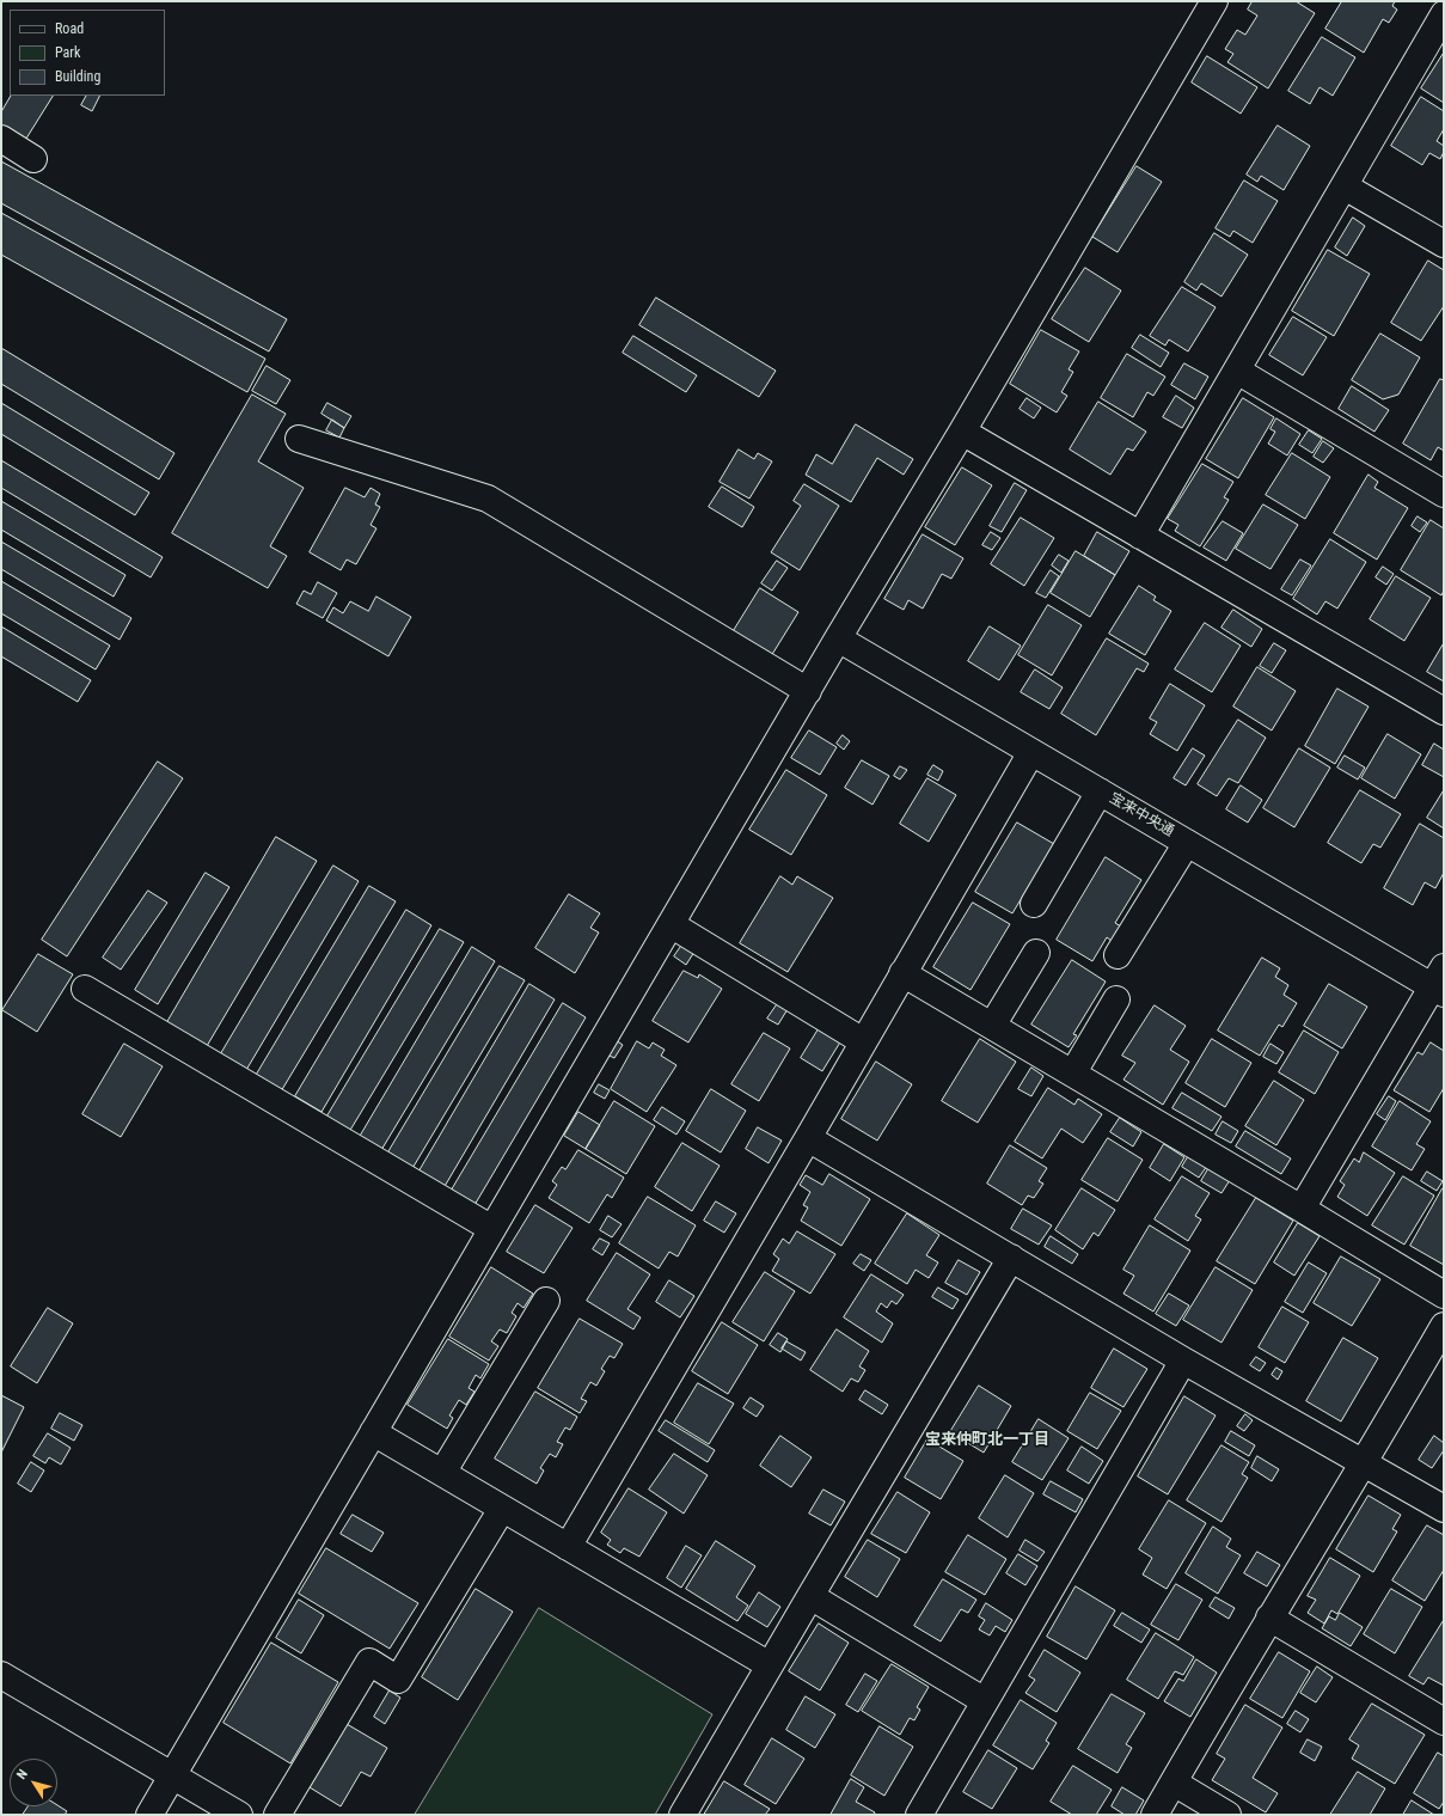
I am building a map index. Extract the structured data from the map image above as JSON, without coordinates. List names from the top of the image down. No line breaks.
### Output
{"streets":{"street":["宝来中央通"]},"districts":["宝来仲町北一丁目"],"legend":["Road","Park","Building"],"north":"top left"}
